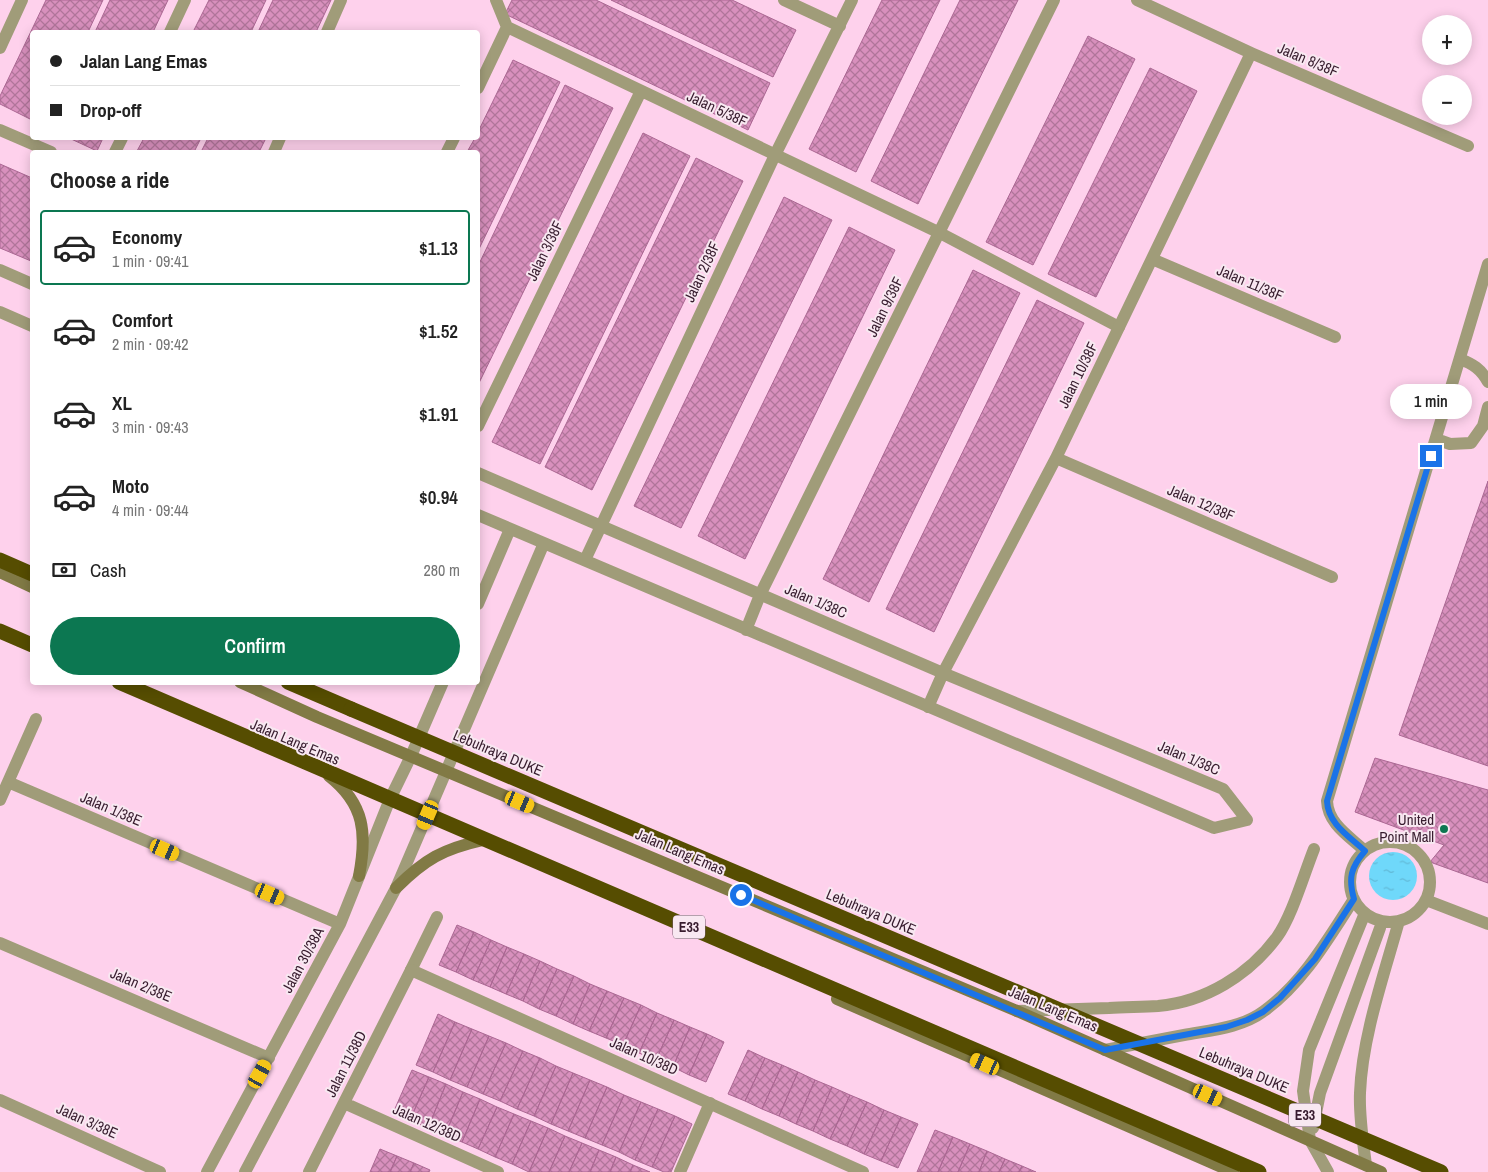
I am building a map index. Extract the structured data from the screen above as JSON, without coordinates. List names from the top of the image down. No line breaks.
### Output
{"streets":{"highway":["Lebuhraya DUKE","E33"],"main road":["Jalan Lang Emas"],"street":["Jalan 8/38F","Jalan 5/38F","Jalan 3/38F","Jalan 2/38F","Jalan 11/38F","Jalan 9/38F","Jalan 10/38F","Jalan 12/38F","Jalan 1/38C","Jalan 1/38E","Jalan 30/38A","Jalan 2/38E","Jalan 10/38D","Jalan 11/38D","Jalan 3/38E","Jalan 12/38D"]},"crossings":[["Jalan 8/38F","Jalan 10/38F"],["Jalan 5/38F","Jalan 3/38F"],["Jalan 5/38F","Jalan 2/38F"],["Jalan 5/38F","Jalan 9/38F"],["Jalan 5/38F","Jalan 10/38F"],["Jalan 2/38F","Jalan 1/38C"],["Jalan 11/38F","Jalan 10/38F"],["Jalan 9/38F","Jalan 1/38C"],["Jalan 10/38F","Jalan 12/38F"],["Jalan 10/38F","Jalan 1/38C"],["Jalan Lang Emas","Jalan 30/38A"],["Jalan 1/38E","Jalan 30/38A"],["Jalan 30/38A","Jalan 2/38E"],["Jalan 10/38D","Jalan 11/38D"],["Jalan 11/38D","Jalan 12/38D"]],"places":["United Point Mall"],"page":{"map_buttons":["+","−"],"banner":["Jalan Lang Emas","Drop-off"],"heading":"Choose a ride","list":[{"name":"Economy","note":"1 min · 09:41","value":"$1.13"},{"name":"Comfort","note":"2 min · 09:42","value":"$1.52"},{"name":"XL","note":"3 min · 09:43","value":"$1.91"},{"name":"Moto","note":"4 min · 09:44","value":"$0.94"}],"bubble":"1 min","pay":["Cash","280 m"],"buttons":"Confirm"}}
